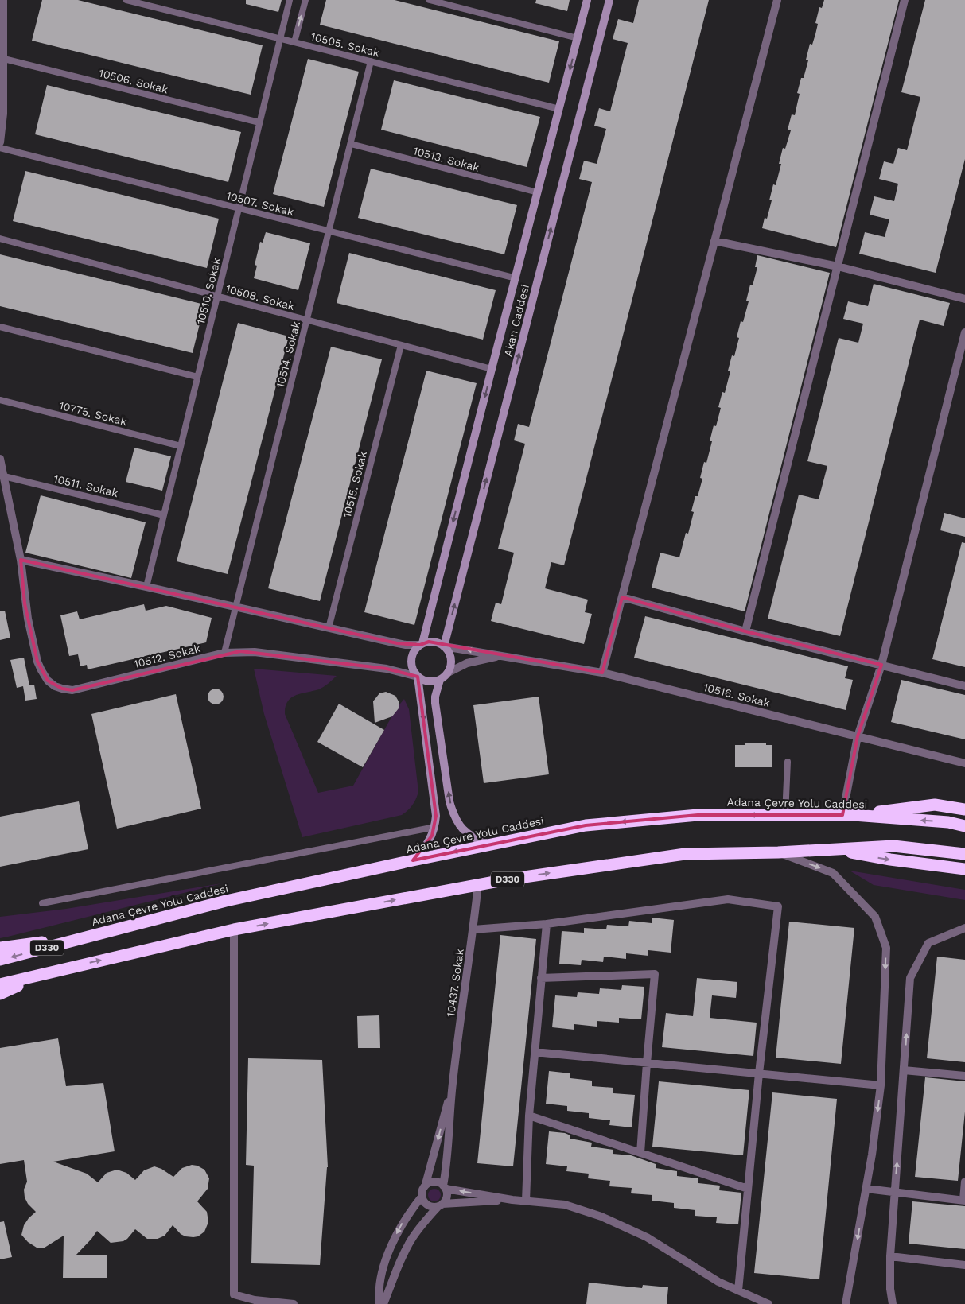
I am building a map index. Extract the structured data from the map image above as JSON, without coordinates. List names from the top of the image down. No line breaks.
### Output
{"streets":{"highway":["Adana Çevre Yolu Caddesi","D330"],"street":["Akan Caddesi","10512. Sokak","10516. Sokak","10437. Sokak"],"lane":["10505. Sokak","10506. Sokak","10513. Sokak","10507. Sokak","10510. Sokak","10508. Sokak","10514. Sokak","10775. Sokak","10515. Sokak","10511. Sokak"]},"crossings":[["10505. Sokak","10510. Sokak"],["10505. Sokak","Akan Caddesi"],["10505. Sokak","10514. Sokak"],["10506. Sokak","10510. Sokak"],["10513. Sokak","Akan Caddesi"],["10513. Sokak","10514. Sokak"],["10507. Sokak","10510. Sokak"],["10507. Sokak","Akan Caddesi"],["10507. Sokak","10514. Sokak"],["10510. Sokak","10508. Sokak"],["10510. Sokak","10775. Sokak"],["10510. Sokak","10511. Sokak"],["10508. Sokak","Akan Caddesi"],["10508. Sokak","10514. Sokak"],["10508. Sokak","10515. Sokak"],["Akan Caddesi","10512. Sokak"],["Akan Caddesi","10516. Sokak"],["10514. Sokak","10512. Sokak"],["10511. Sokak","10512. Sokak"],["10512. Sokak","10516. Sokak"],["D330","10437. Sokak"]]}
